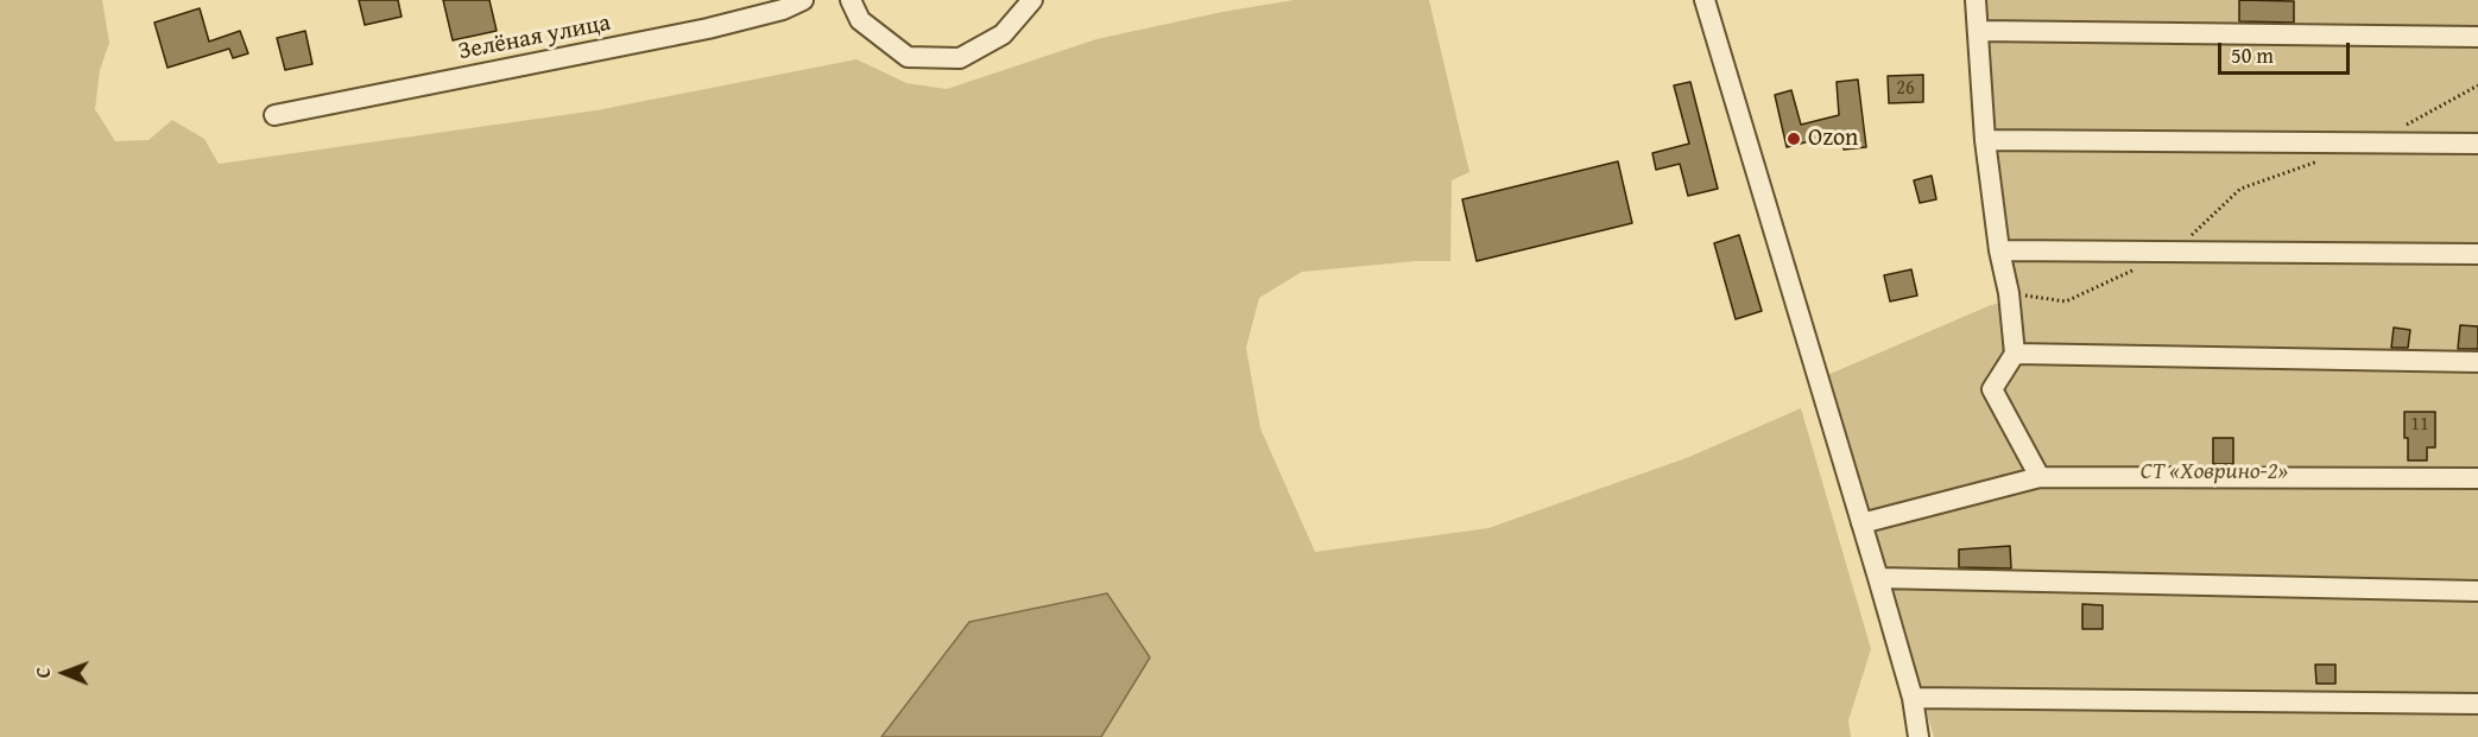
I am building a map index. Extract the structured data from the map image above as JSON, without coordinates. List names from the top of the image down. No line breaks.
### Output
{"streets":{"street":["Зелёная улица"]},"parks":["СТ «Ховрино-2»"],"places":["Ozon"],"house_numbers":["26","11"],"scale_bar":"50 m","north":"left"}
